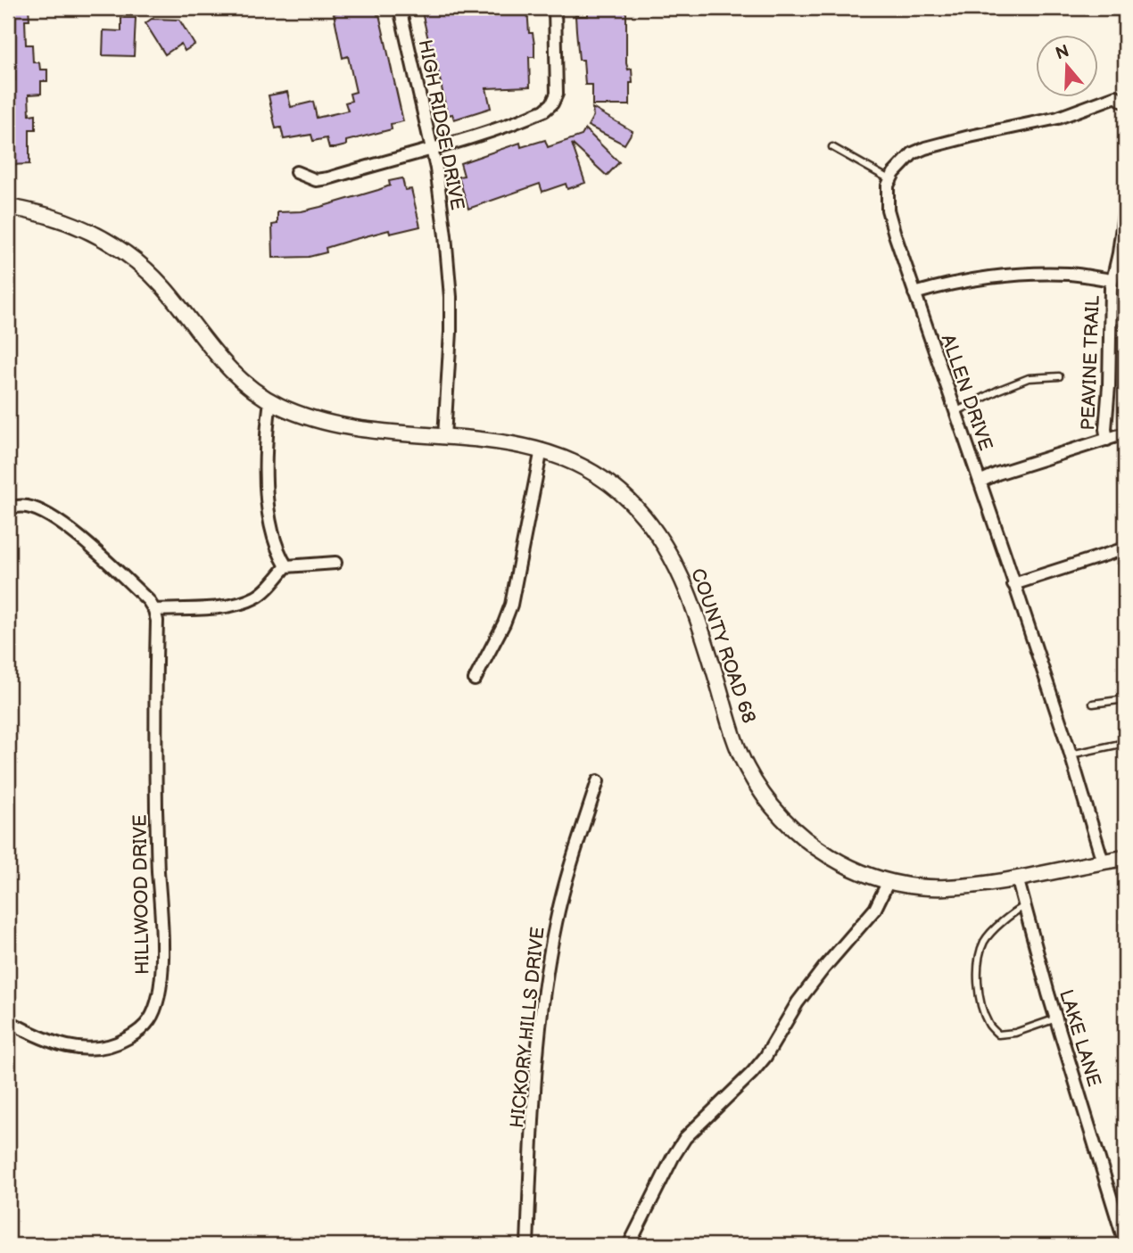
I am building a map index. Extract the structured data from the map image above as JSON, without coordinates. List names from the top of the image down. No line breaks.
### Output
{"streets":{"street":["HIGH RIDGE DRIVE","PEAVINE TRAIL","ALLEN DRIVE","COUNTY ROAD 68","HILLWOOD DRIVE","HICKORY HILLS DRIVE","LAKE LANE"]},"crossings":[["HIGH RIDGE DRIVE","COUNTY ROAD 68"],["PEAVINE TRAIL","ALLEN DRIVE"],["ALLEN DRIVE","COUNTY ROAD 68"],["COUNTY ROAD 68","LAKE LANE"]],"north":"top"}
